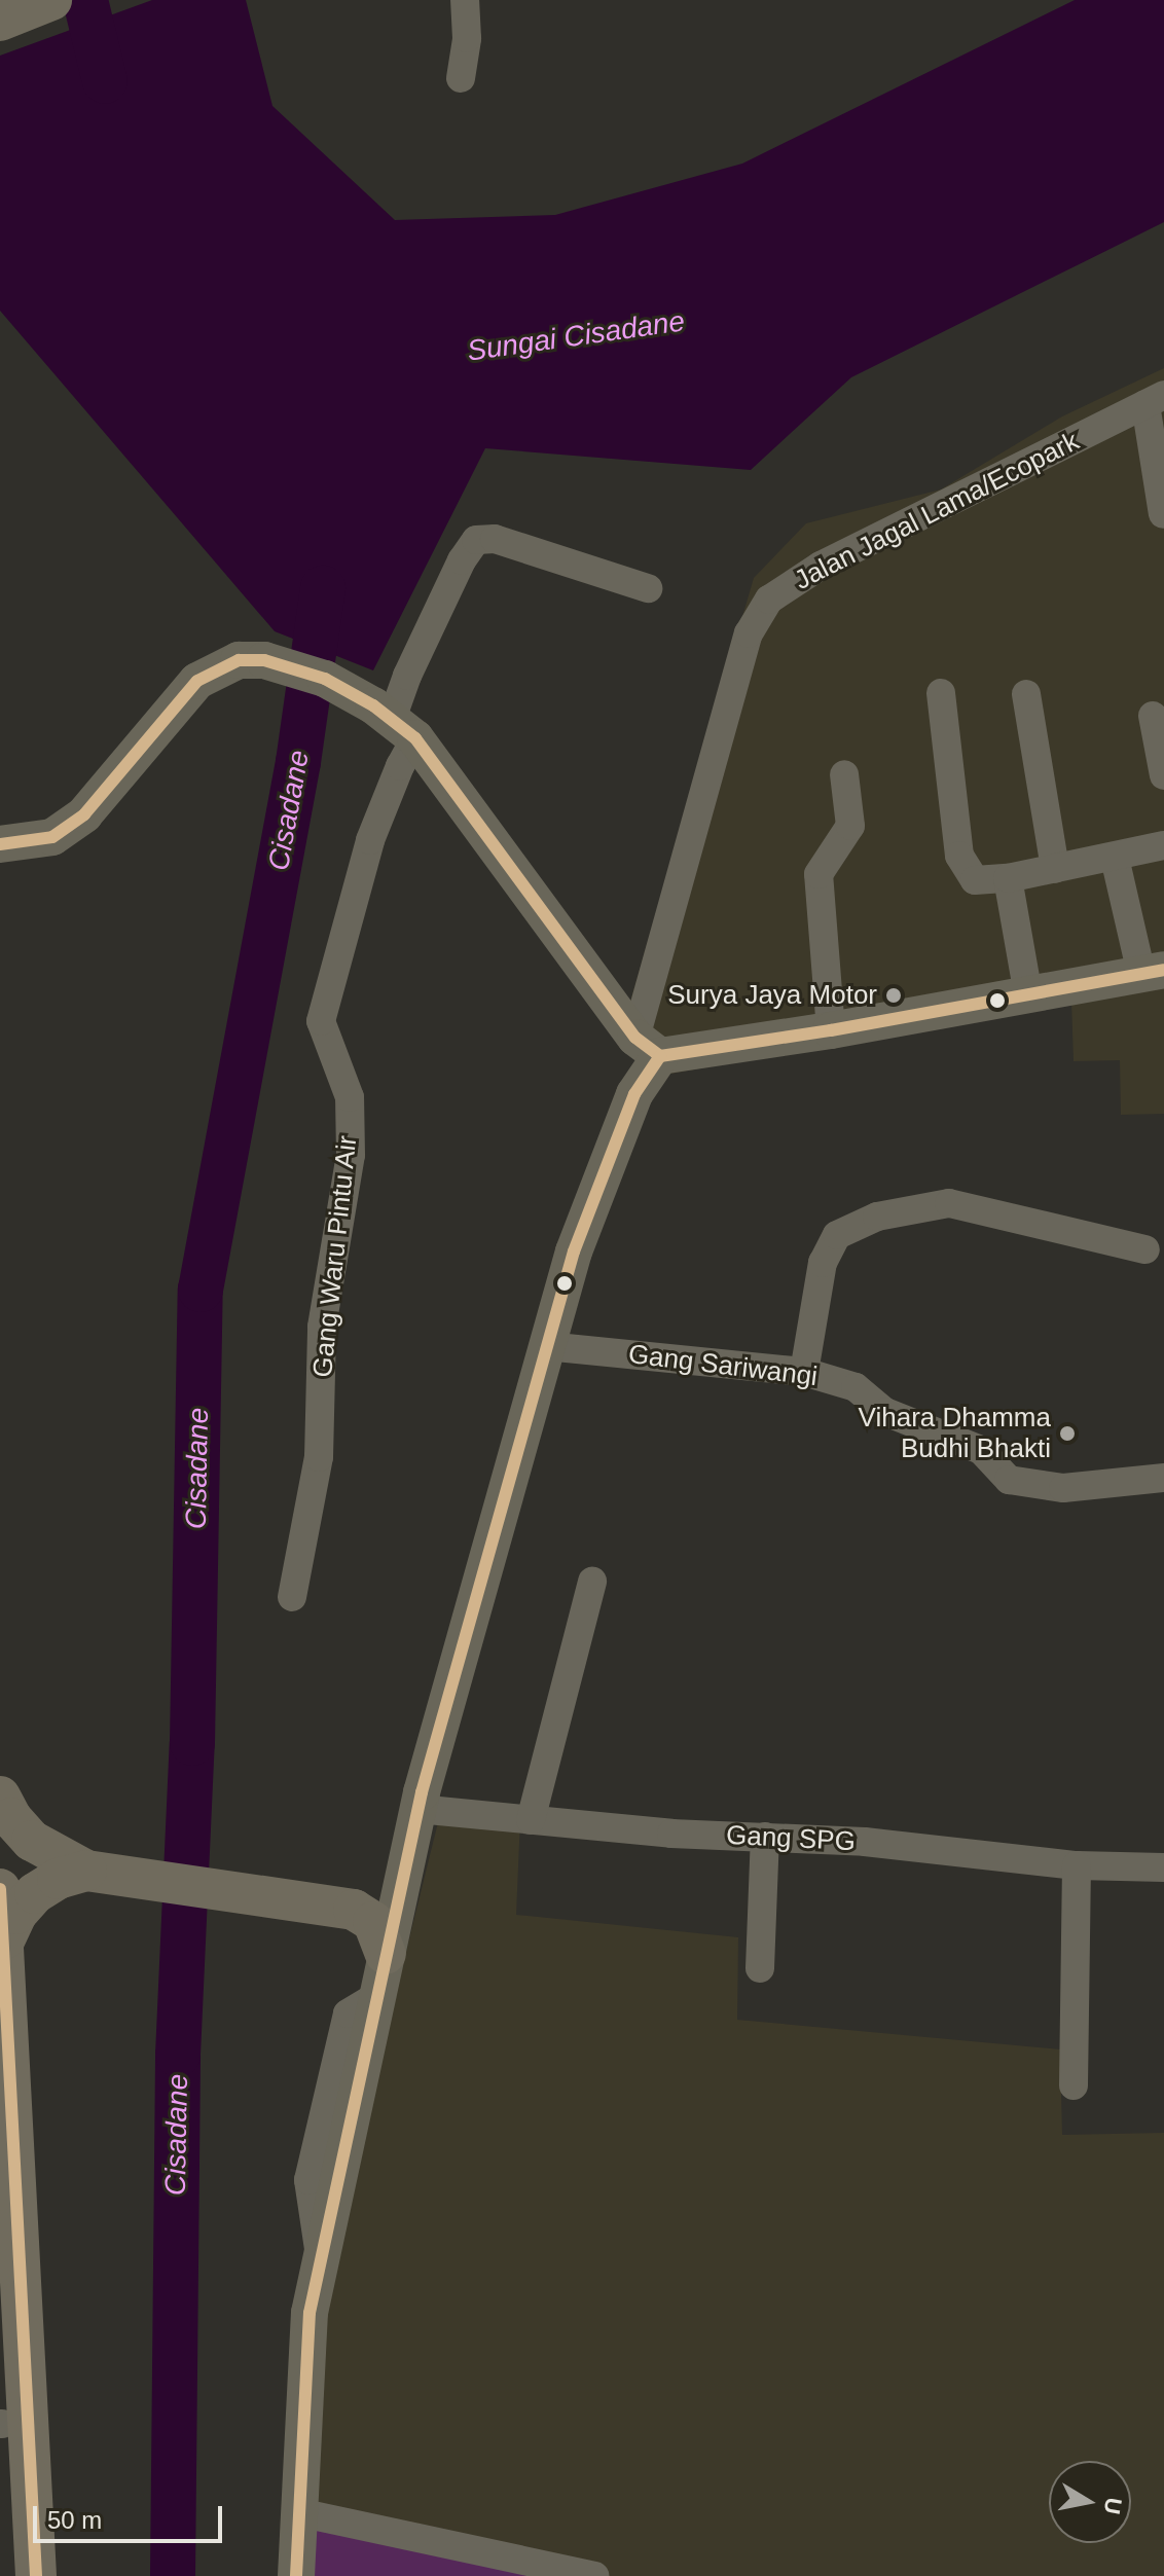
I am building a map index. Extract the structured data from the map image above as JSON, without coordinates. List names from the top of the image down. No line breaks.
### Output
{"streets":{"street":["Jalan Jagal Lama/Ecopark","Gang Waru Pintu Air","Gang Sariwangi","Gang SPG"]},"water":["Sungai Cisadane","Cisadane"],"places":["Surya Jaya Motor","Vihara Dhamma Budhi Bhakti"],"scale_bar":"50 m","north":"right"}
